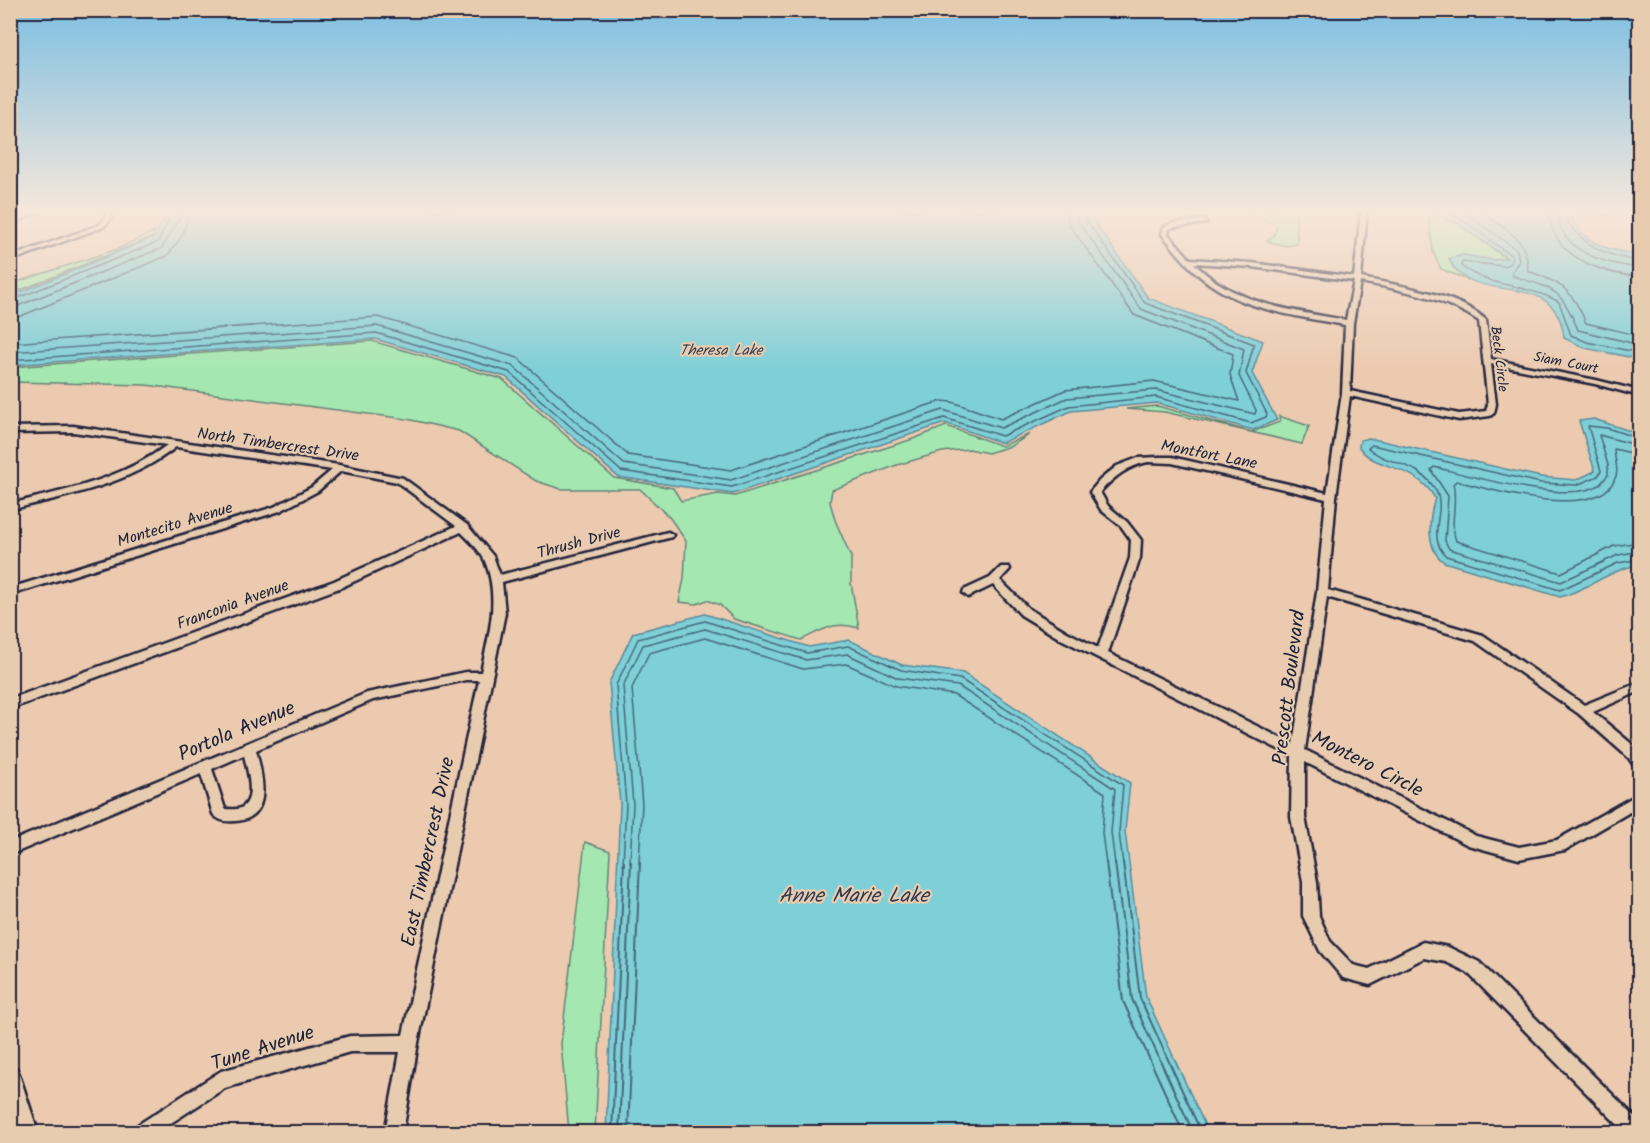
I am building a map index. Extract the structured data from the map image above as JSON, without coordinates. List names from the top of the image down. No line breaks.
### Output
{"streets":{"street":["Beck Circle","Siam Court","North Timbercrest Drive","Montfort Lane","Montecito Avenue","Thrush Drive","Franconia Avenue","Prescott Boulevard","Portola Avenue","Montero Circle","East Timbercrest Drive","Tune Avenue"]},"crossings":[["Beck Circle","Siam Court"],["Beck Circle","Prescott Boulevard"],["North Timbercrest Drive","Montecito Avenue"],["North Timbercrest Drive","Thrush Drive"],["North Timbercrest Drive","Franconia Avenue"],["North Timbercrest Drive","East Timbercrest Drive"],["Montfort Lane","Prescott Boulevard"],["Montfort Lane","Montero Circle"],["Thrush Drive","East Timbercrest Drive"],["Prescott Boulevard","Montero Circle"],["Portola Avenue","East Timbercrest Drive"],["East Timbercrest Drive","Tune Avenue"]],"water":["Theresa Lake","Anne Marie Lake"]}
